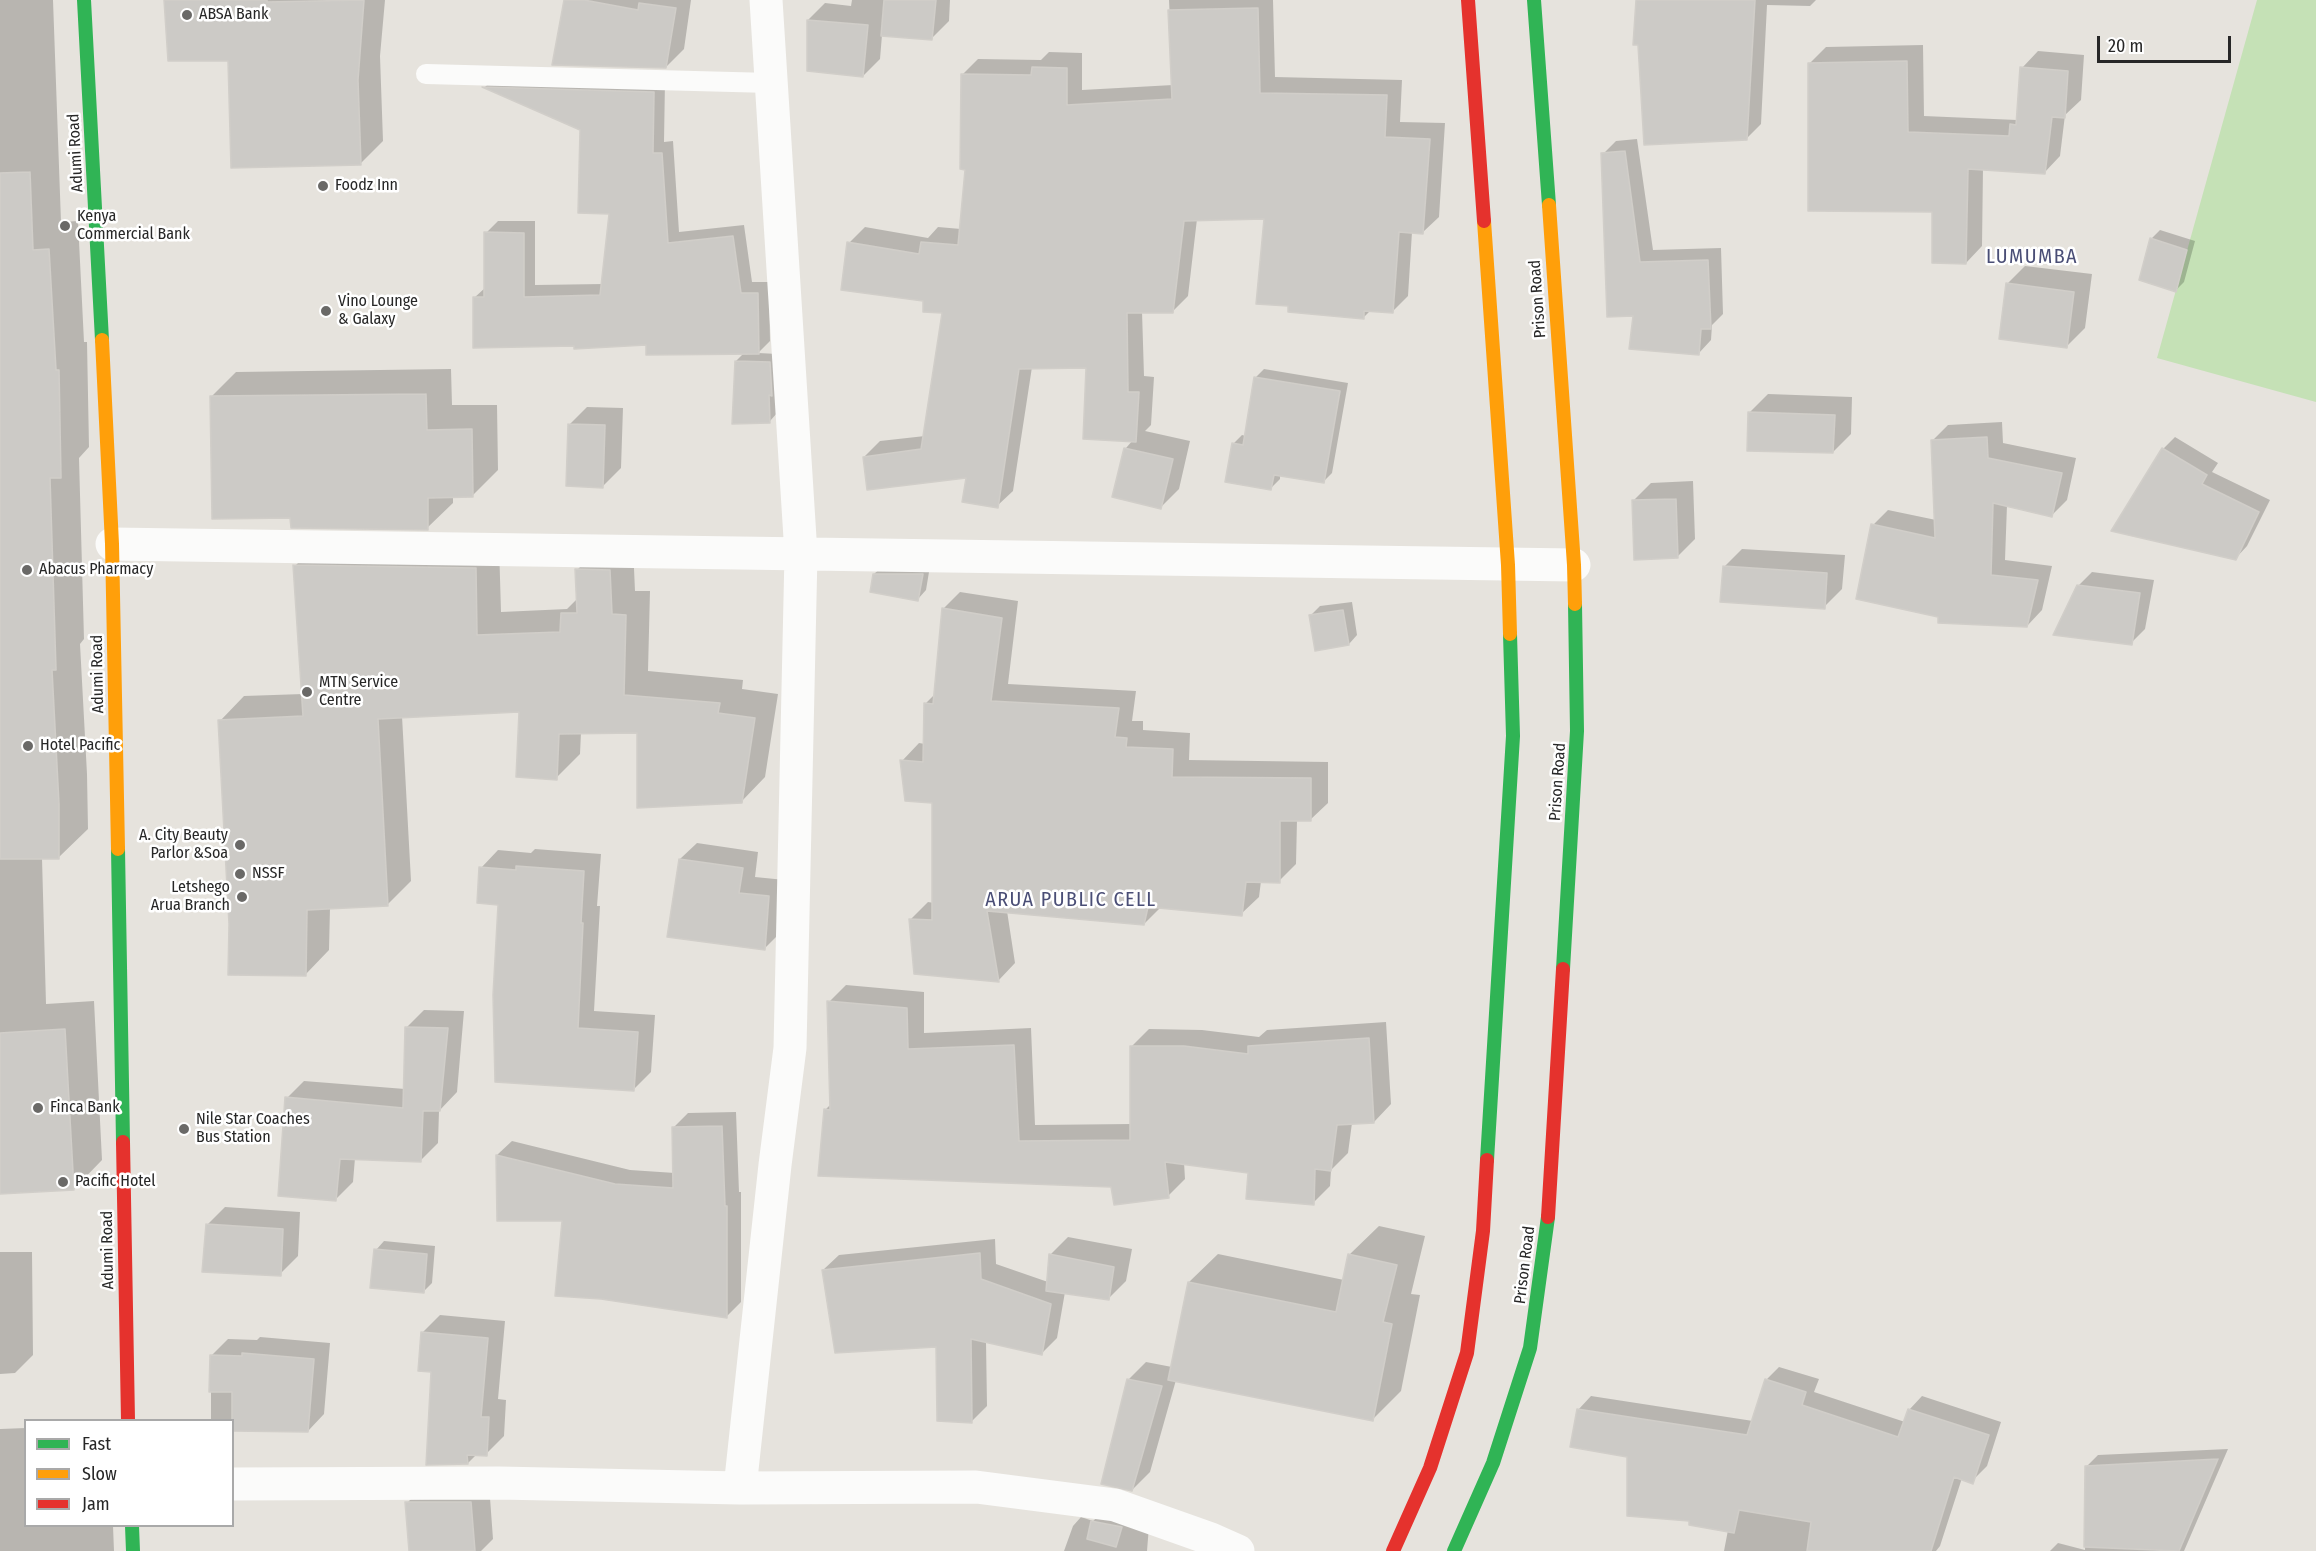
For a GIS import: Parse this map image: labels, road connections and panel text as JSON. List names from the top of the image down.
{
  "streets": {
    "street": ["Adumi Road", "Prison Road"]
  },
  "districts": ["LUMUMBA", "ARUA PUBLIC CELL"],
  "places": [
    "ABSA Bank",
    "Foodz Inn",
    "Kenya Commercial Bank",
    "Vino Lounge & Galaxy",
    "Abacus Pharmacy",
    "MTN Service Centre",
    "Hotel Pacific",
    "A. City Beauty Parlor &Soa",
    "NSSF",
    "Letshego Arua Branch",
    "Finca Bank",
    "Nile Star Coaches Bus Station",
    "Pacific Hotel"
  ],
  "legend": ["Fast", "Slow", "Jam"],
  "scale_bar": "20 m"
}
